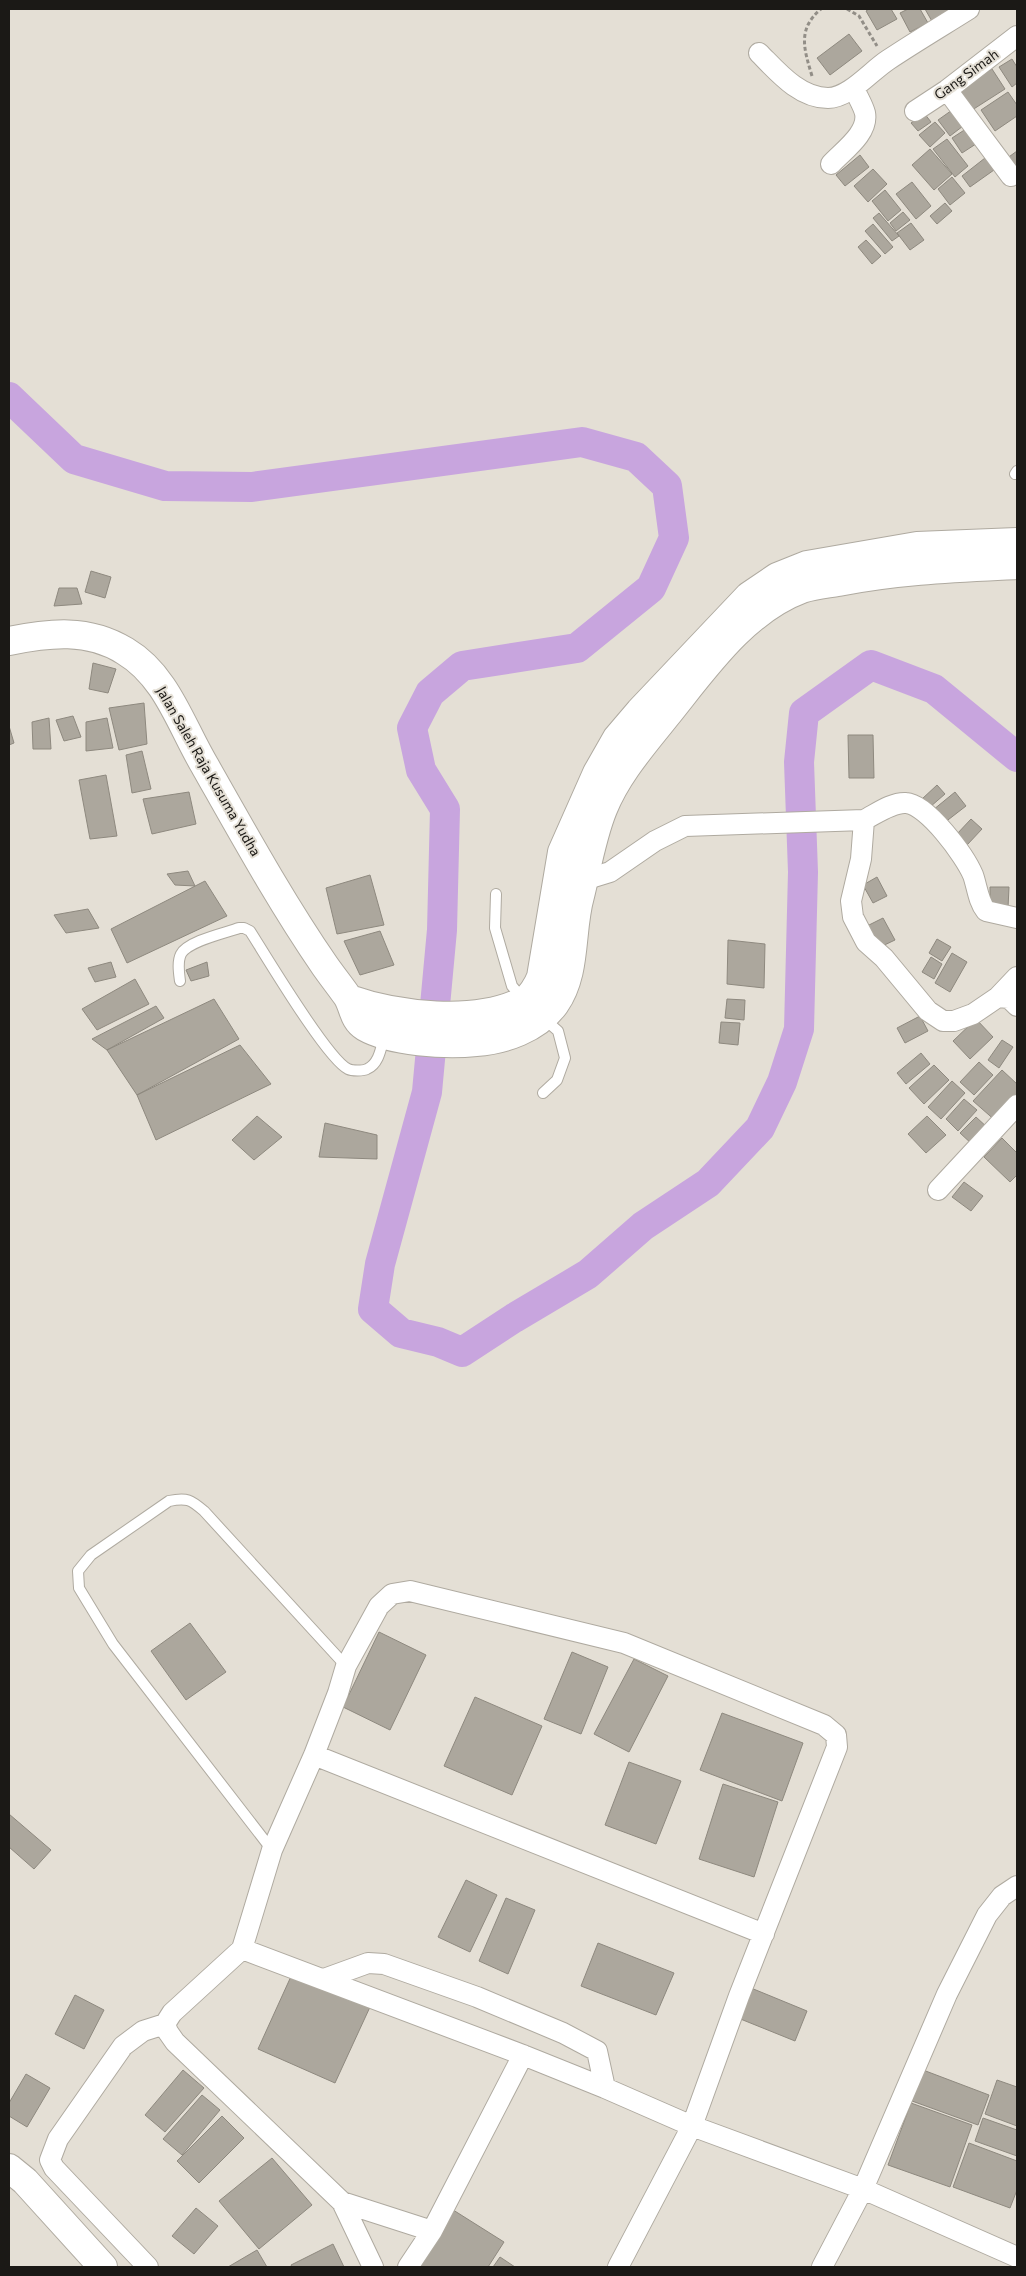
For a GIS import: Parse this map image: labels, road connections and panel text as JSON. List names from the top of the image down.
{
  "streets": {
    "street": ["Gang Simah", "Jalan Saleh Raja Kusuma Yudha"]
  }
}
